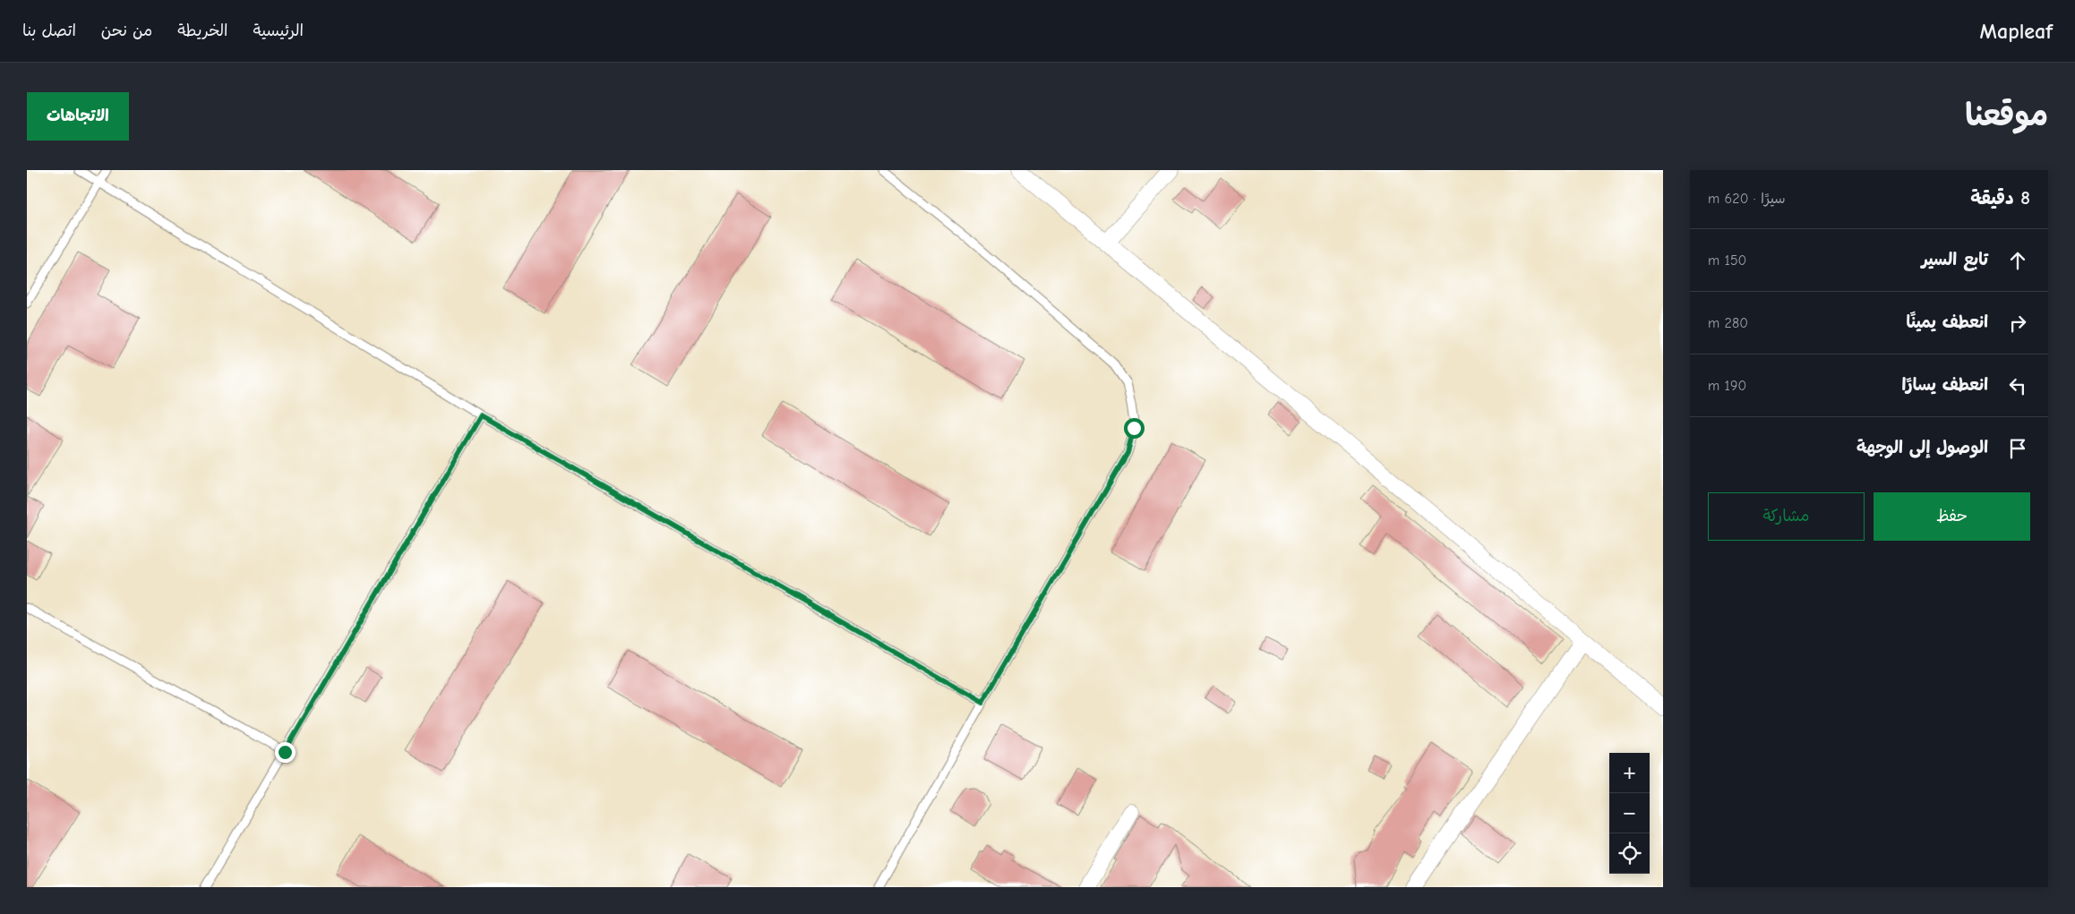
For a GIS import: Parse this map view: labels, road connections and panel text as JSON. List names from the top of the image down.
{
  "page": {
    "header": "Mapleaf",
    "nav": [
      "الرئيسية",
      "الخريطة",
      "من نحن",
      "اتصل بنا"
    ],
    "title": "موقعنا",
    "buttons": [
      "الاتجاهات",
      ["حفظ", "مشاركة"]
    ],
    "heading": ["8 دقيقة", "سيرًا · 620 m"],
    "list": [
      ["تابع السير", "150 m"],
      ["انعطف يمينًا", "280 m"],
      ["انعطف يسارًا", "190 m"],
      "الوصول إلى الوجهة"
    ],
    "map_buttons": ["+", "−"]
  }
}
